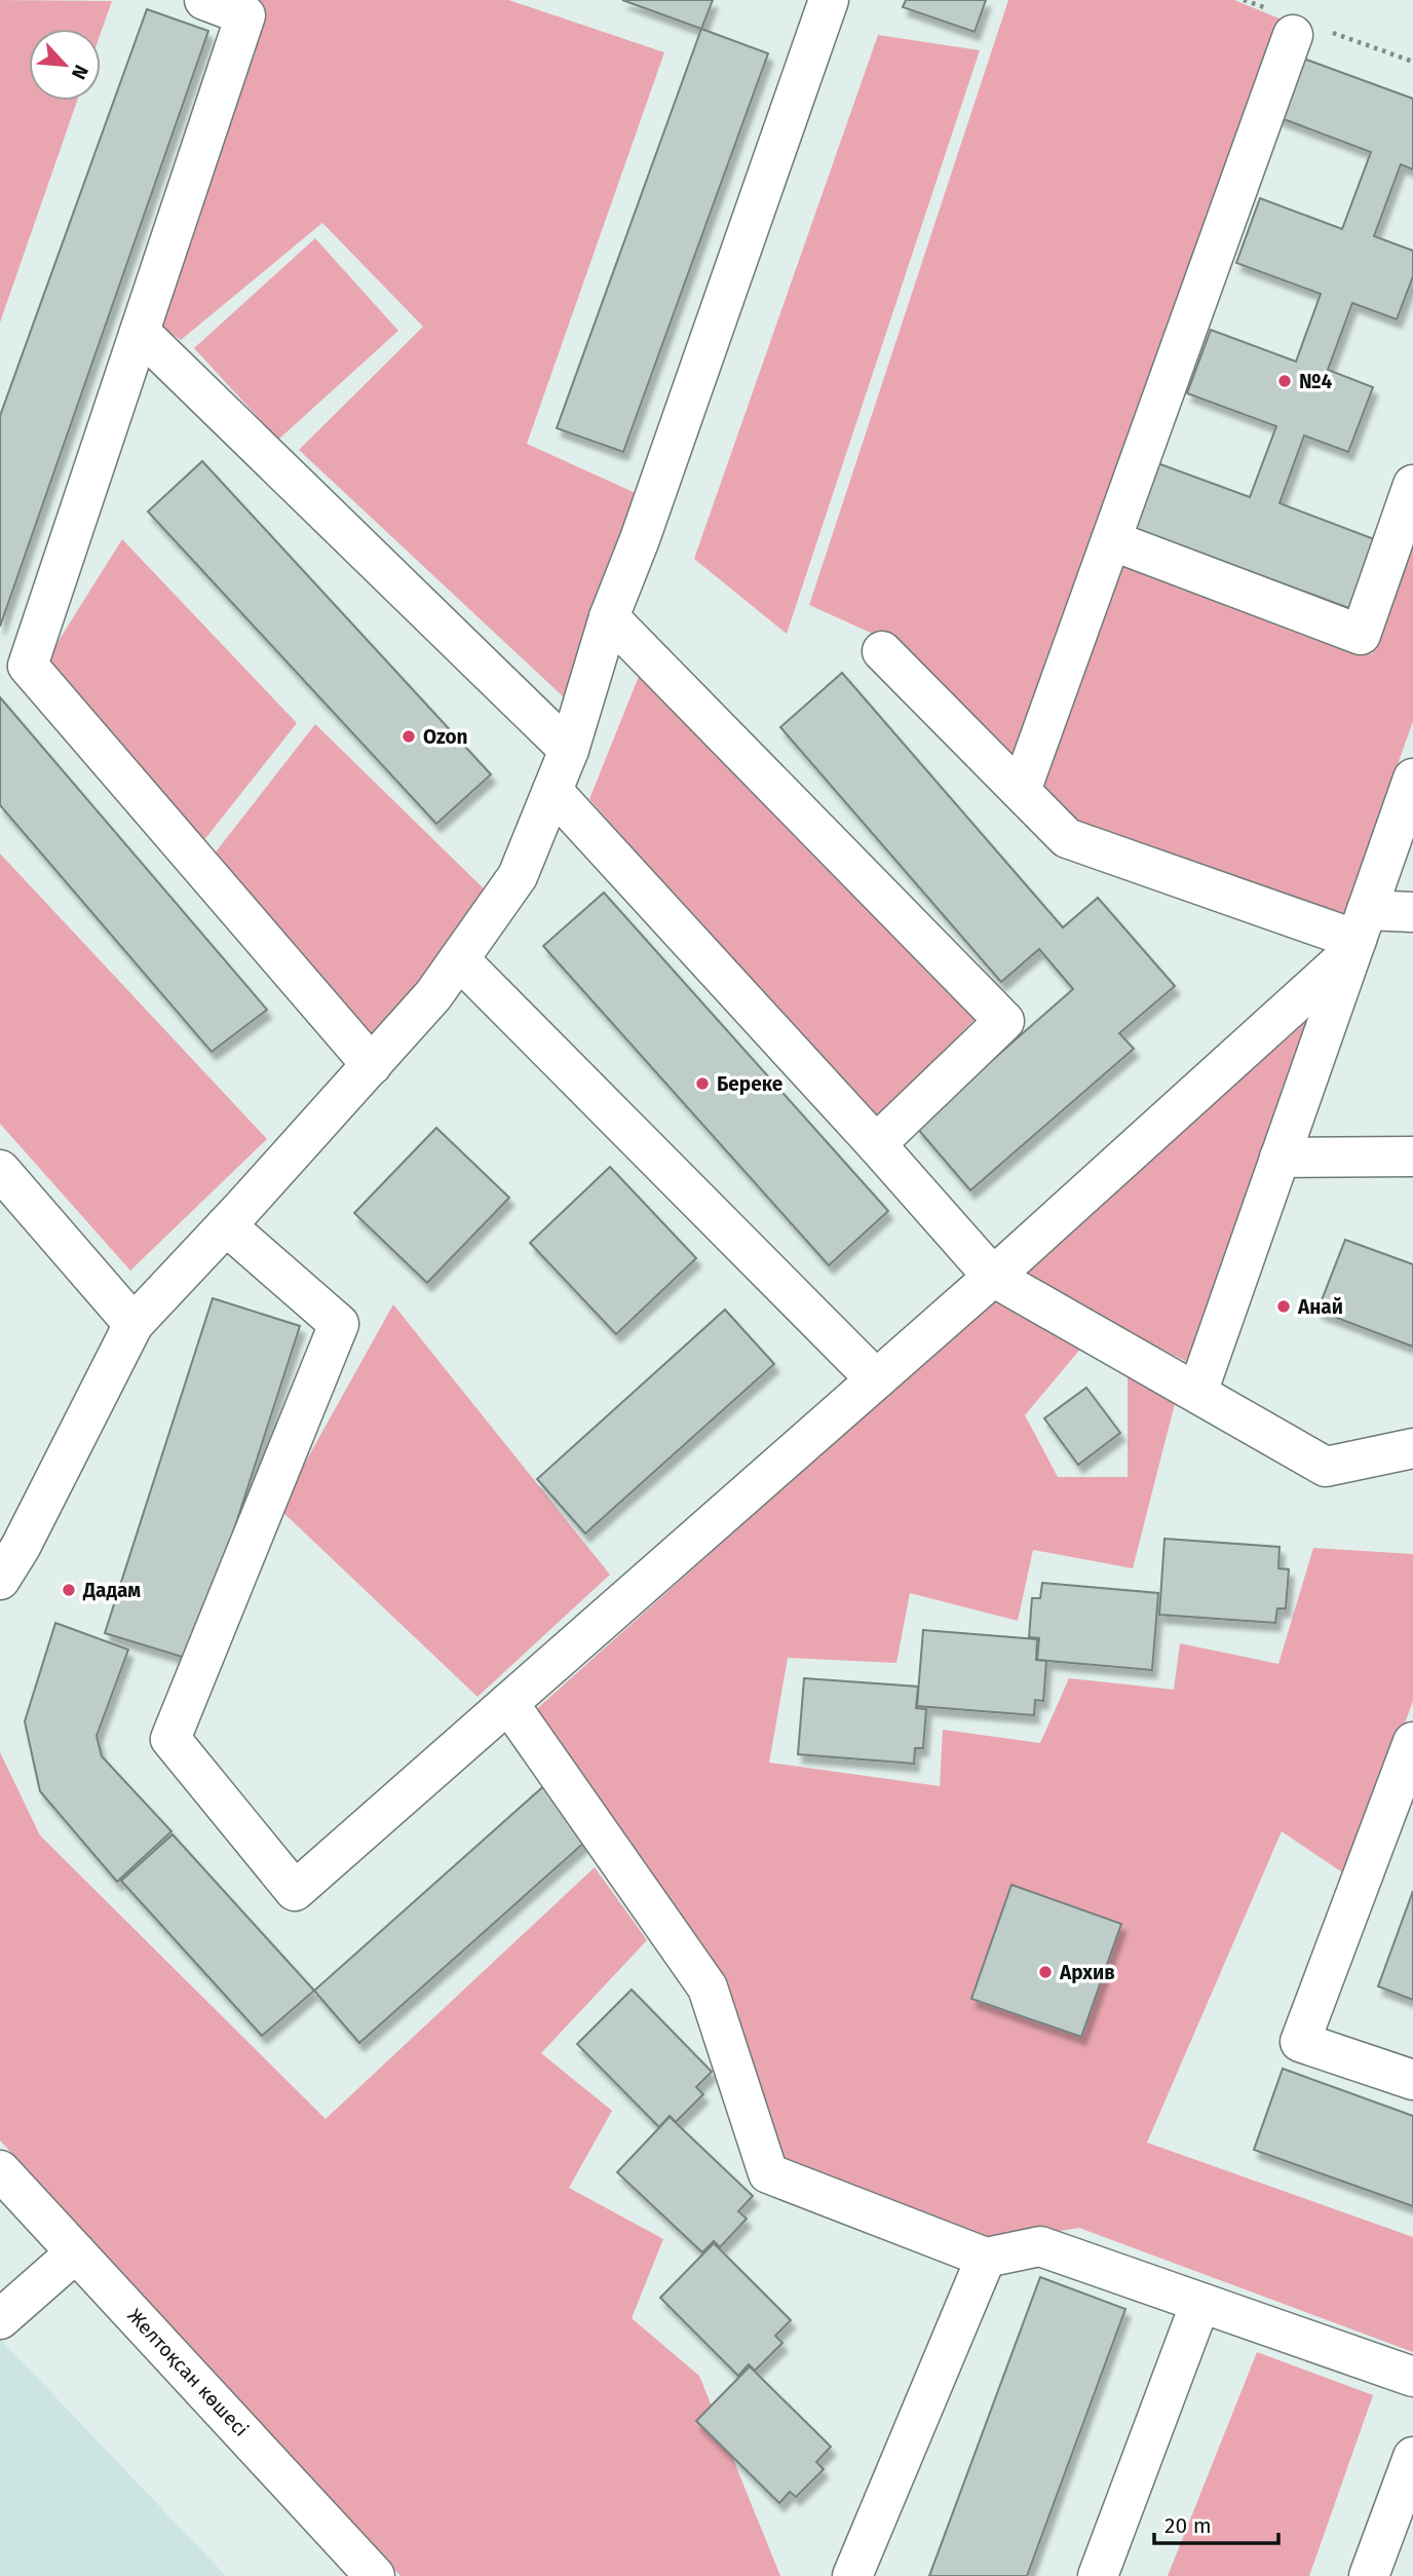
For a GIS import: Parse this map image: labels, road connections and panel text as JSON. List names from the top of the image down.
{
  "streets": {
    "street": ["Желтоқсан көшесі"]
  },
  "places": [
    "№4",
    "Ozon",
    "Береке",
    "Анай",
    "Дадам",
    "Архив"
  ],
  "scale_bar": "20 m",
  "north": "bottom right"
}
